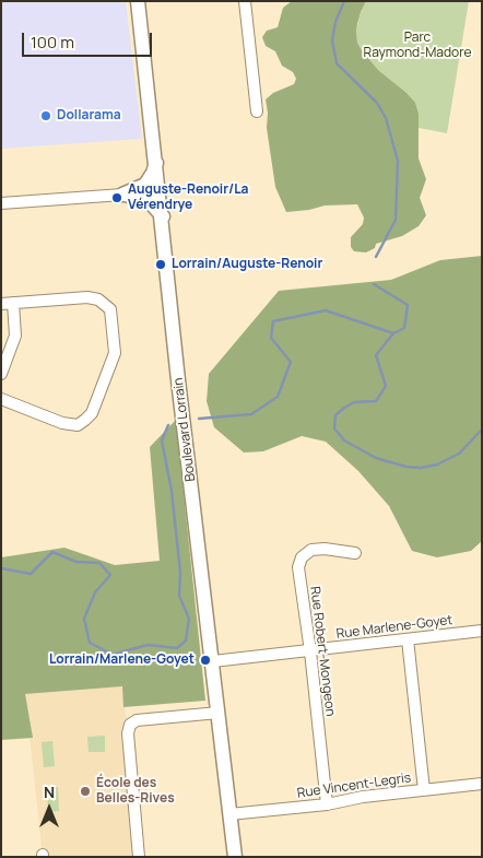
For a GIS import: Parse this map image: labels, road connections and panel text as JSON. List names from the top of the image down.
{
  "streets": {
    "main road": ["Boulevard Lorrain"],
    "street": ["Rue Marlene-Goyet", "Rue Robert-Mongeon", "Rue Vincent-Legris"]
  },
  "crossings": [
    ["Boulevard Lorrain", "Rue Marlene-Goyet"],
    ["Boulevard Lorrain", "Rue Vincent-Legris"],
    ["Rue Marlene-Goyet", "Rue Robert-Mongeon"],
    ["Rue Robert-Mongeon", "Rue Vincent-Legris"]
  ],
  "parks": ["Parc Raymond-Madore"],
  "places": [
    "Dollarama",
    "Auguste-Renoir/La Vérendrye",
    "Lorrain/Auguste-Renoir",
    "Lorrain/Marlene-Goyet",
    "École des Belles-Rives"
  ],
  "scale_bar": "100 m",
  "north": "top"
}
